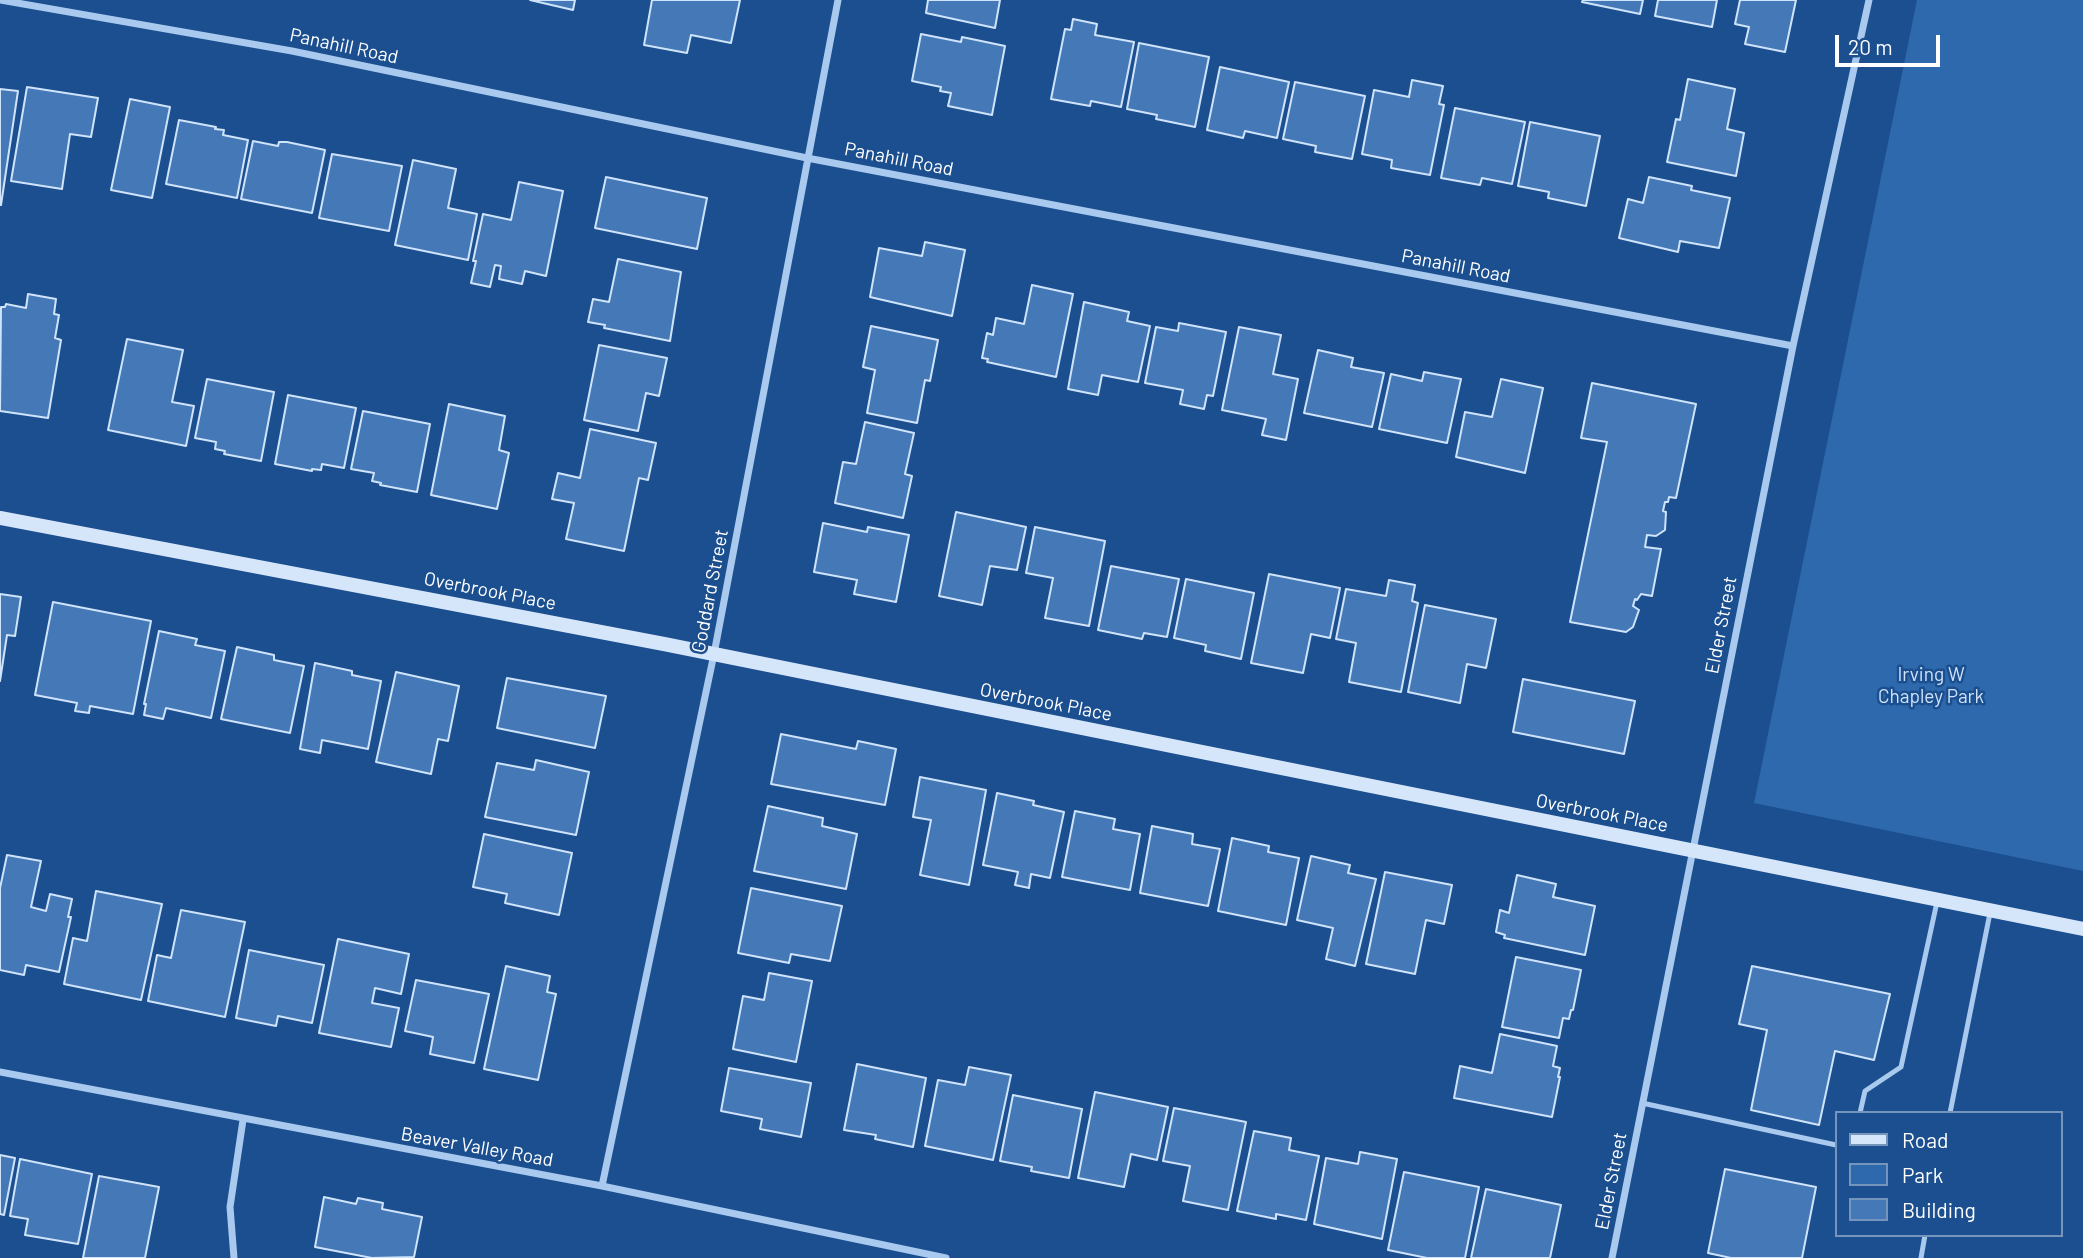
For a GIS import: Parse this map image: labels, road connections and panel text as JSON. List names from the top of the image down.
{
  "streets": {
    "street": [
      "Panahill Road",
      "Overbrook Place",
      "Goddard Street",
      "Elder Street",
      "Beaver Valley Road"
    ]
  },
  "crossings": [
    ["Panahill Road", "Goddard Street"],
    ["Panahill Road", "Elder Street"],
    ["Overbrook Place", "Goddard Street"],
    ["Overbrook Place", "Elder Street"],
    ["Goddard Street", "Beaver Valley Road"]
  ],
  "parks": ["Irving W Chapley Park"],
  "legend": ["Road", "Park", "Building"],
  "scale_bar": "20 m"
}
